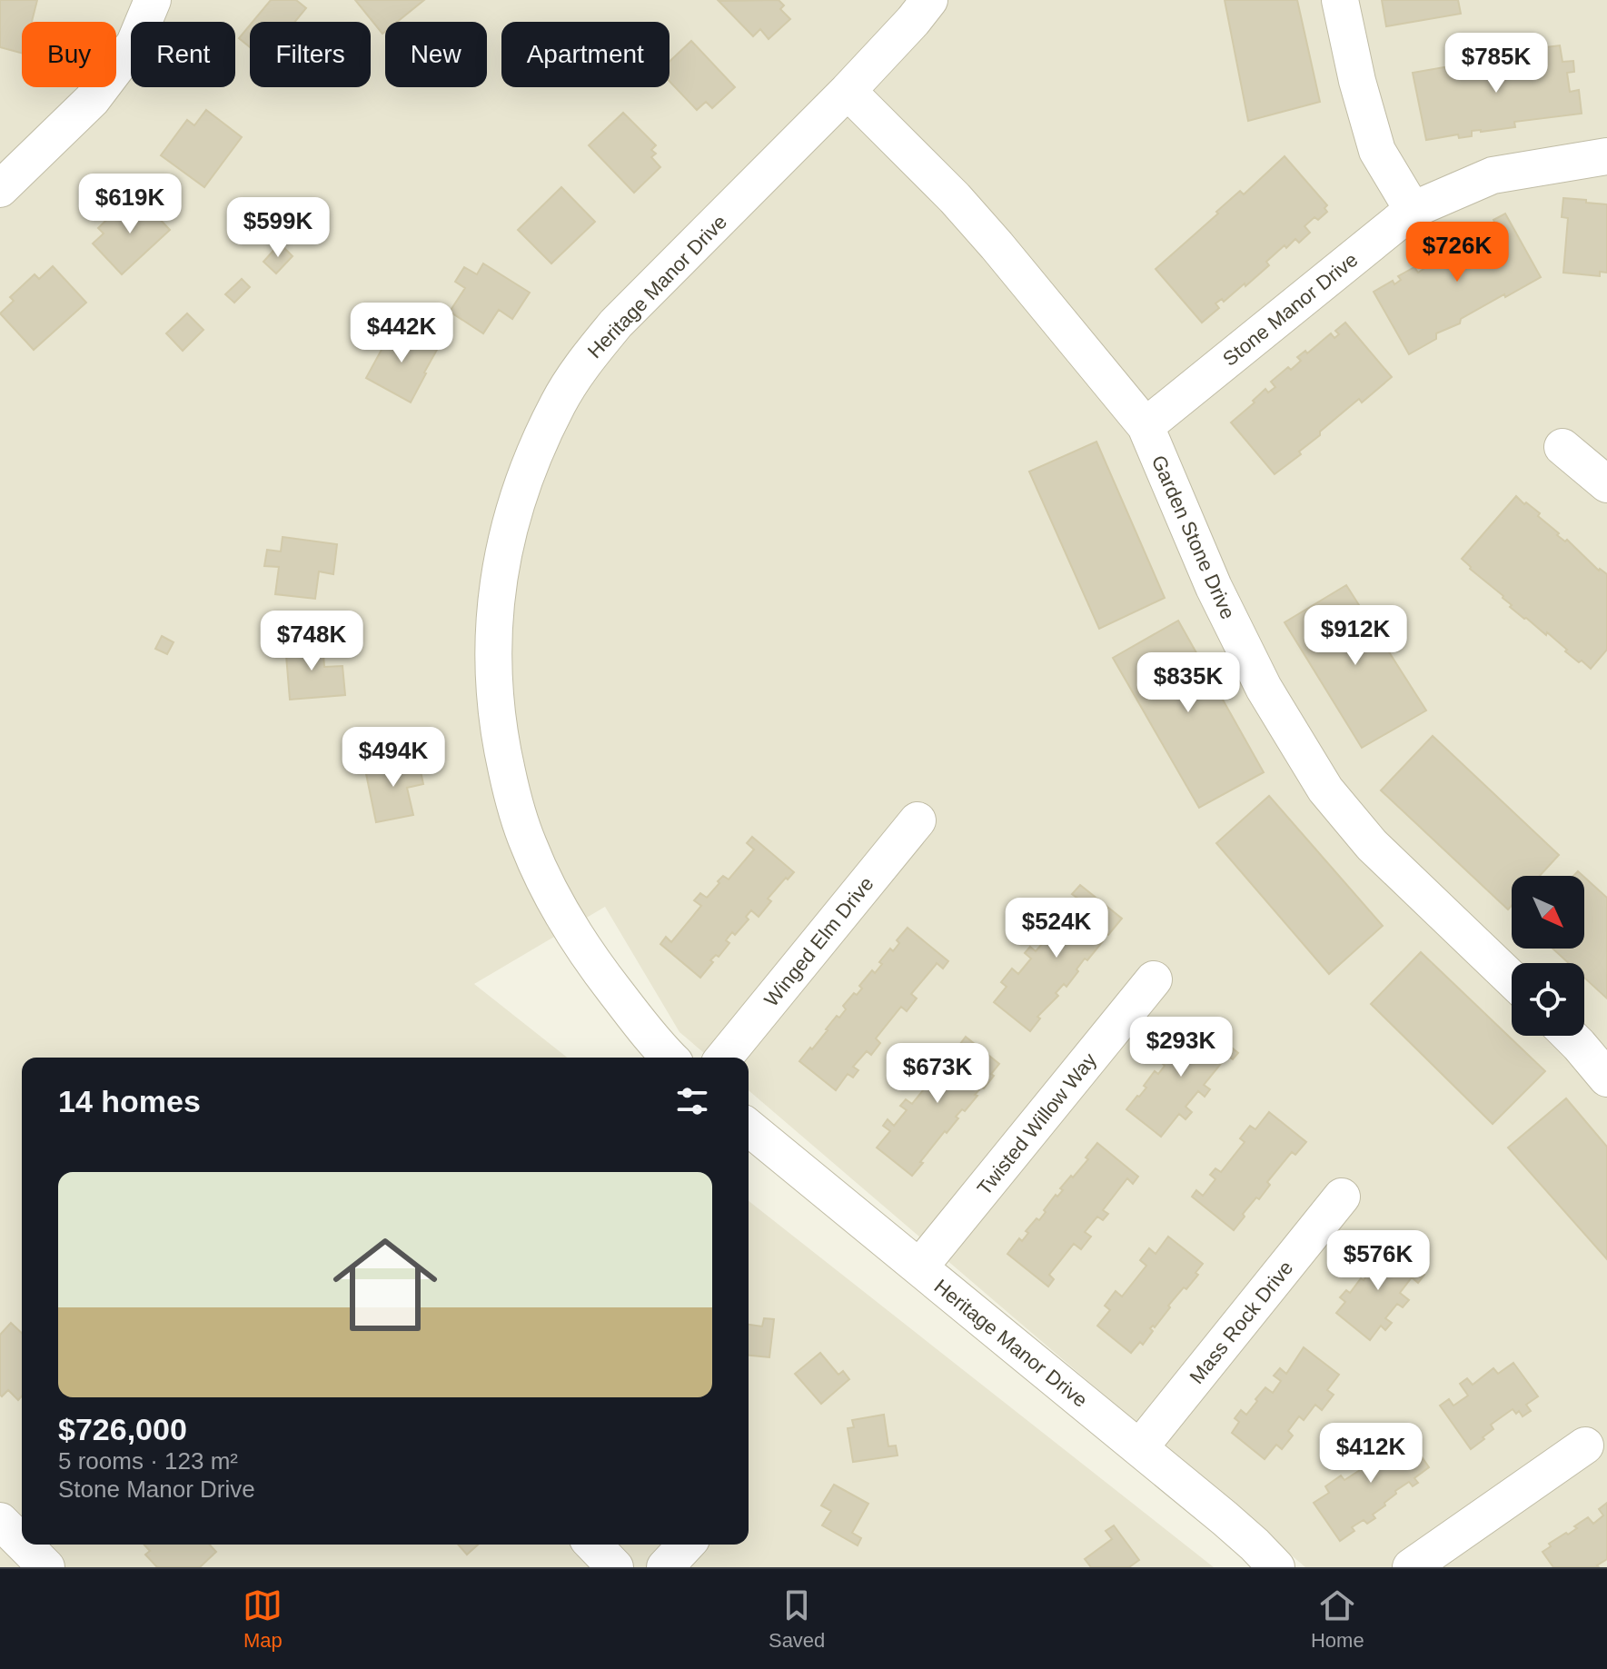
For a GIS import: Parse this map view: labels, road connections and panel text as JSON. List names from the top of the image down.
{
  "streets": {
    "street": [
      "Heritage Manor Drive",
      "Stone Manor Drive",
      "Garden Stone Drive",
      "Winged Elm Drive",
      "Twisted Willow Way",
      "Mass Rock Drive"
    ]
  },
  "crossings": [
    ["Heritage Manor Drive", "Garden Stone Drive"],
    ["Heritage Manor Drive", "Twisted Willow Way"],
    ["Heritage Manor Drive", "Mass Rock Drive"],
    ["Stone Manor Drive", "Garden Stone Drive"]
  ],
  "north": "bottom right",
  "page": {
    "chip": [
      "Buy",
      "Rent",
      "Filters",
      "New",
      "Apartment"
    ],
    "price": [
      "$785K",
      "$619K",
      "$599K",
      "$726K",
      "$442K",
      "$912K",
      "$748K",
      "$835K",
      "$494K",
      "$524K",
      "$293K",
      "$673K",
      "$576K",
      "$412K"
    ],
    "heading": "14 homes",
    "list": [
      {
        "name": "$726,000",
        "note": "5 rooms · 123 m² · Stone Manor Drive"
      }
    ],
    "tabs": ["Map", "Saved", "Home"]
  }
}
